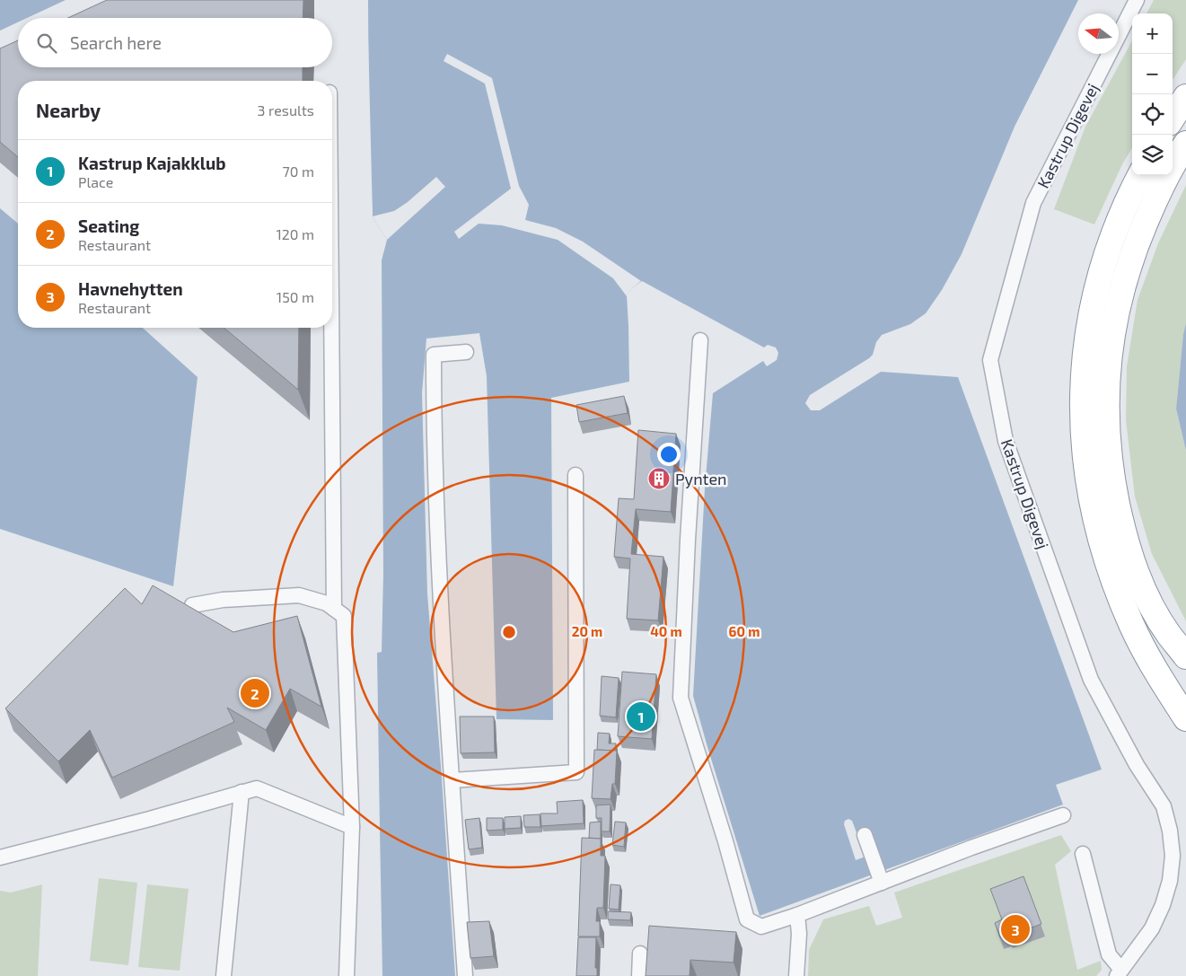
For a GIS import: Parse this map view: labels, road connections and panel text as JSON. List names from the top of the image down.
{
  "streets": {
    "lane": ["Kastrup Digevej"]
  },
  "places": {
    "building": ["Pynten"]
  },
  "north": "left",
  "page": {
    "map_buttons": ["+", "−"],
    "search": "Search here",
    "heading": ["Nearby", "3 results"],
    "list": [
      {
        "mark": "1",
        "name": "Kastrup Kajakklub",
        "note": "Place",
        "value": "70 m"
      },
      {
        "mark": "2",
        "name": "Seating",
        "note": "Restaurant",
        "value": "120 m"
      },
      {
        "mark": "3",
        "name": "Havnehytten",
        "note": "Restaurant",
        "value": "150 m"
      }
    ],
    "pins": ["2", "1", "3"]
  },
  "rings": ["20 m", "40 m", "60 m"]
}
